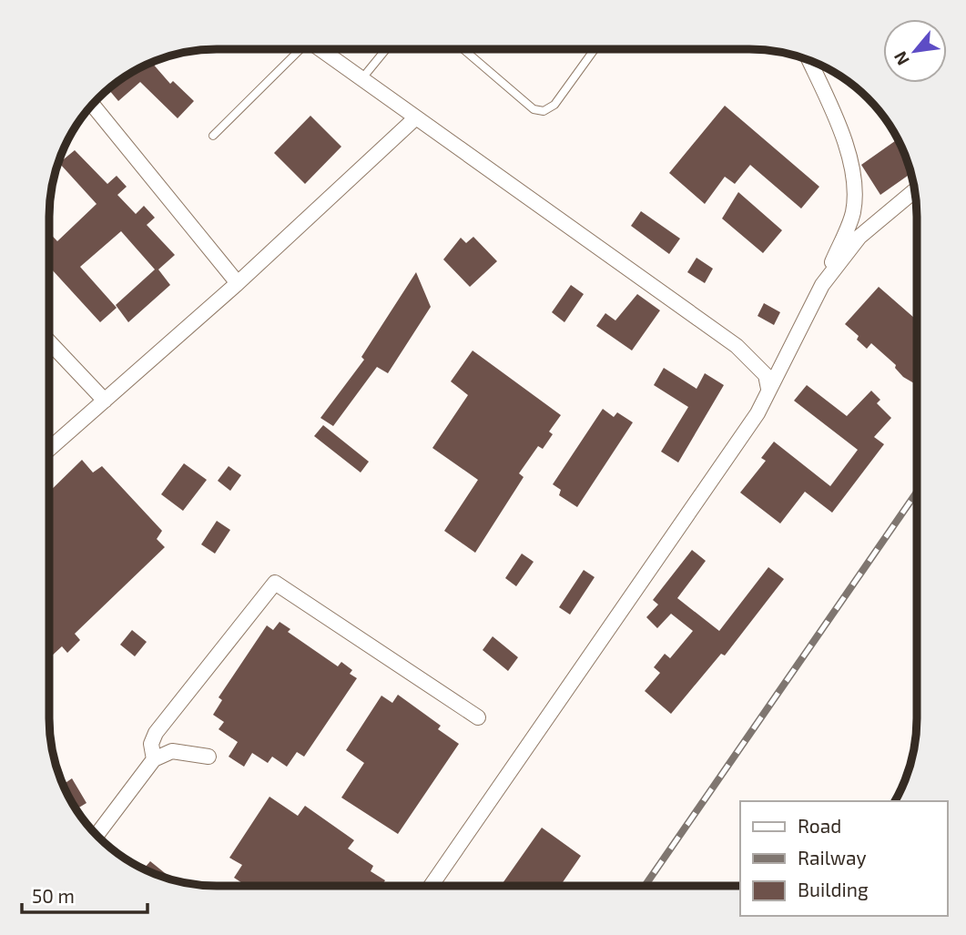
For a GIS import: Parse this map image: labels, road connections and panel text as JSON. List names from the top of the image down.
{
  "legend": ["Road", "Railway", "Building"],
  "scale_bar": "50 m",
  "north": "bottom left"
}
